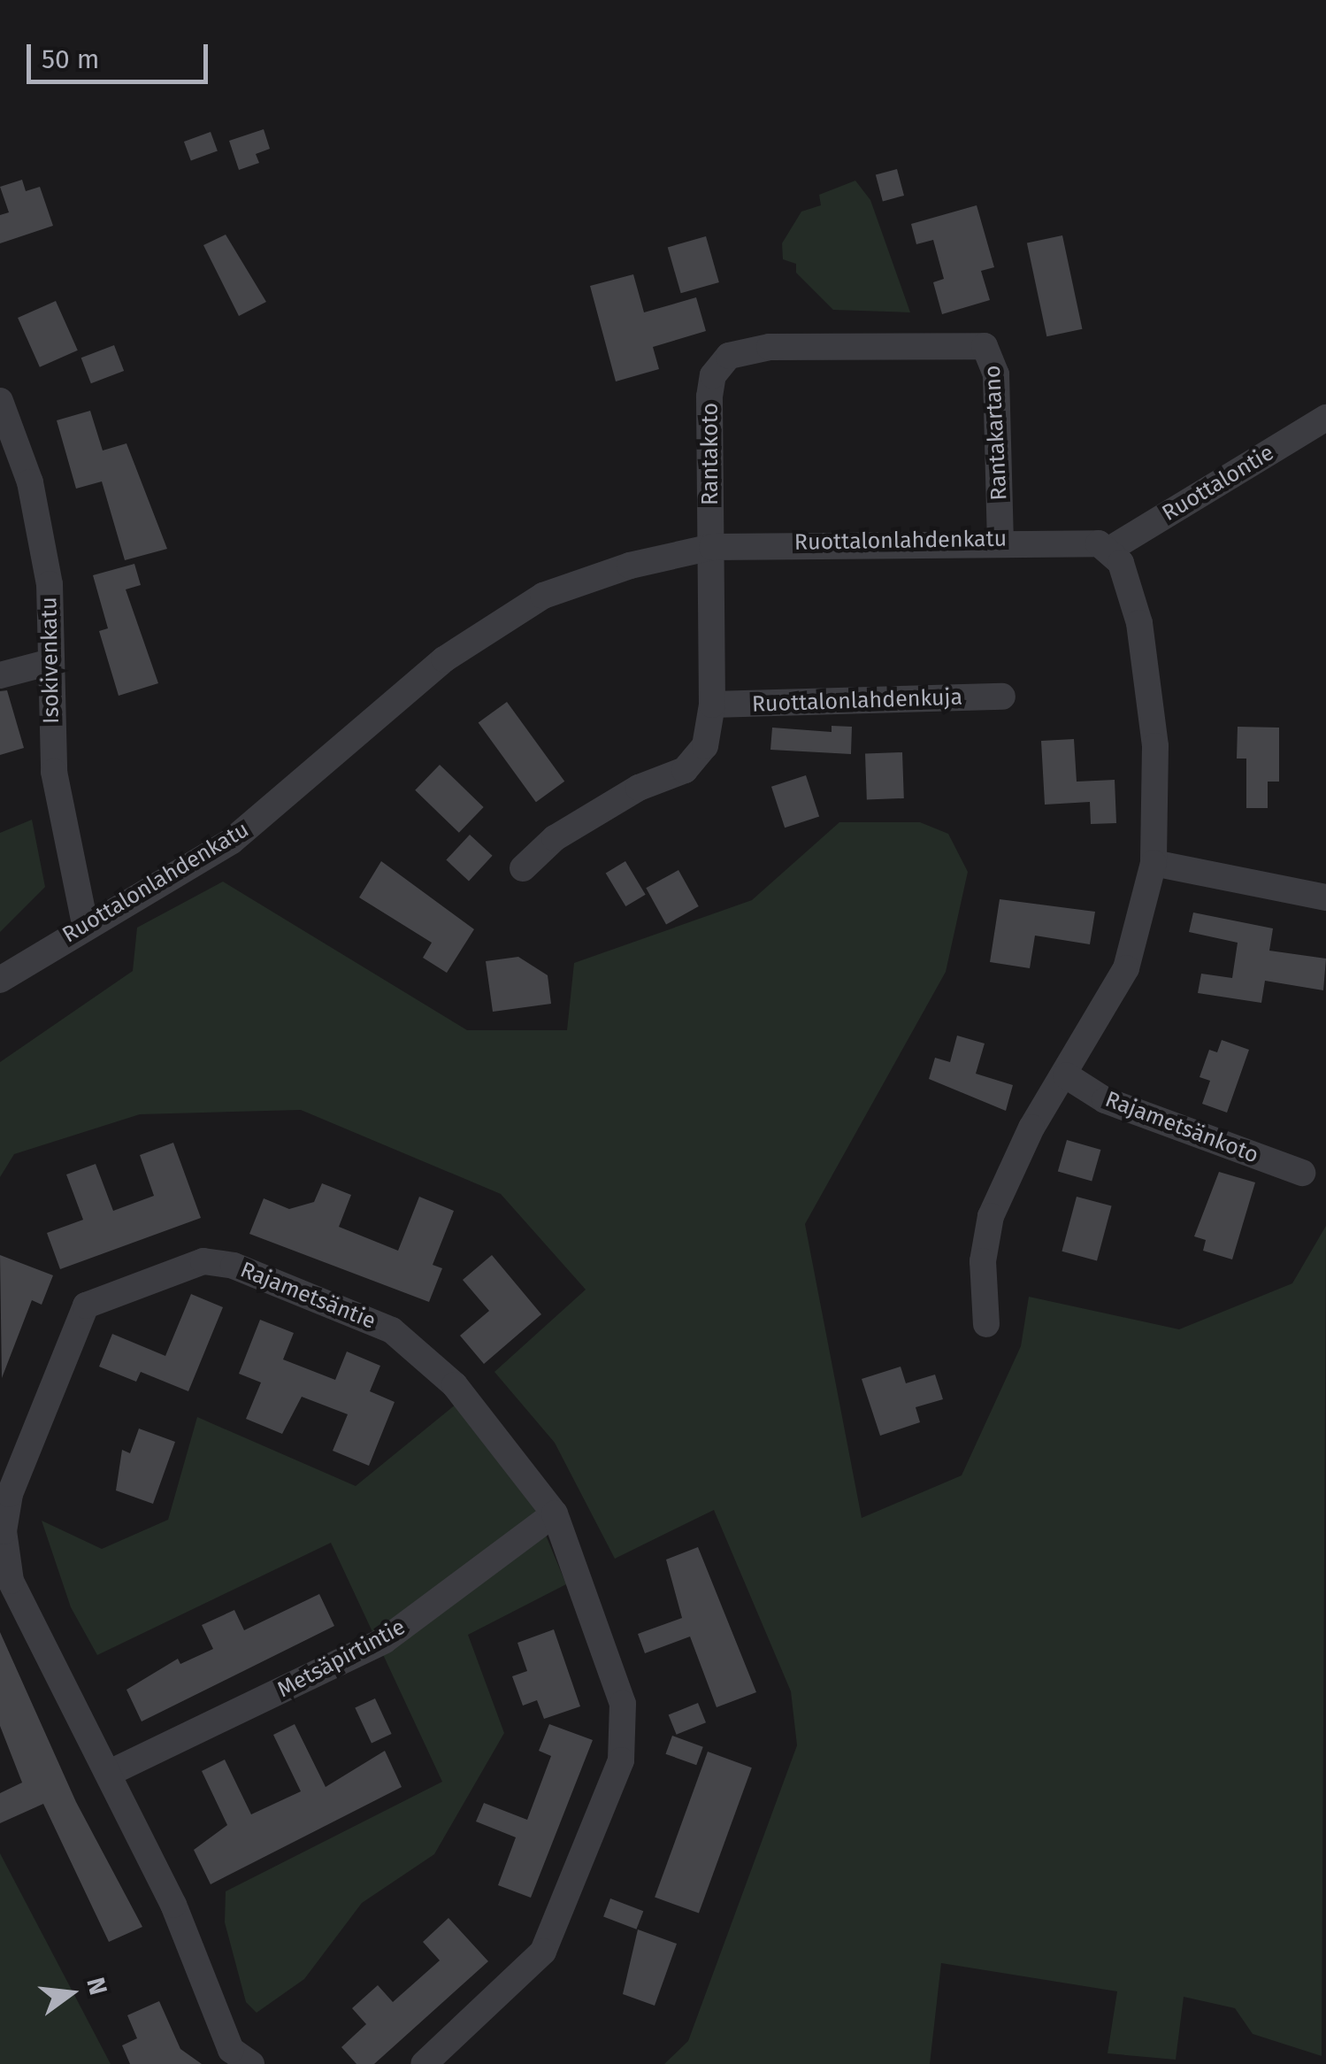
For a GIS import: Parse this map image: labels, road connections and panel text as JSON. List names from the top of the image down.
{
  "streets": {
    "street": [
      "Rantakartano",
      "Rantakoto",
      "Ruottalontie",
      "Ruottalonlahdenkatu",
      "Isokivenkatu",
      "Ruottalonlahdenkuja",
      "Rajametsänkoto",
      "Rajametsäntie",
      "Metsäpirtintie"
    ]
  },
  "crossings": [
    ["Rantakartano", "Rantakoto"],
    ["Rantakartano", "Ruottalonlahdenkatu"],
    ["Rantakoto", "Ruottalonlahdenkatu"],
    ["Rantakoto", "Ruottalonlahdenkuja"],
    ["Ruottalontie", "Ruottalonlahdenkatu"],
    ["Ruottalonlahdenkatu", "Isokivenkatu"],
    ["Rajametsäntie", "Metsäpirtintie"]
  ],
  "scale_bar": "50 m",
  "north": "right"
}
